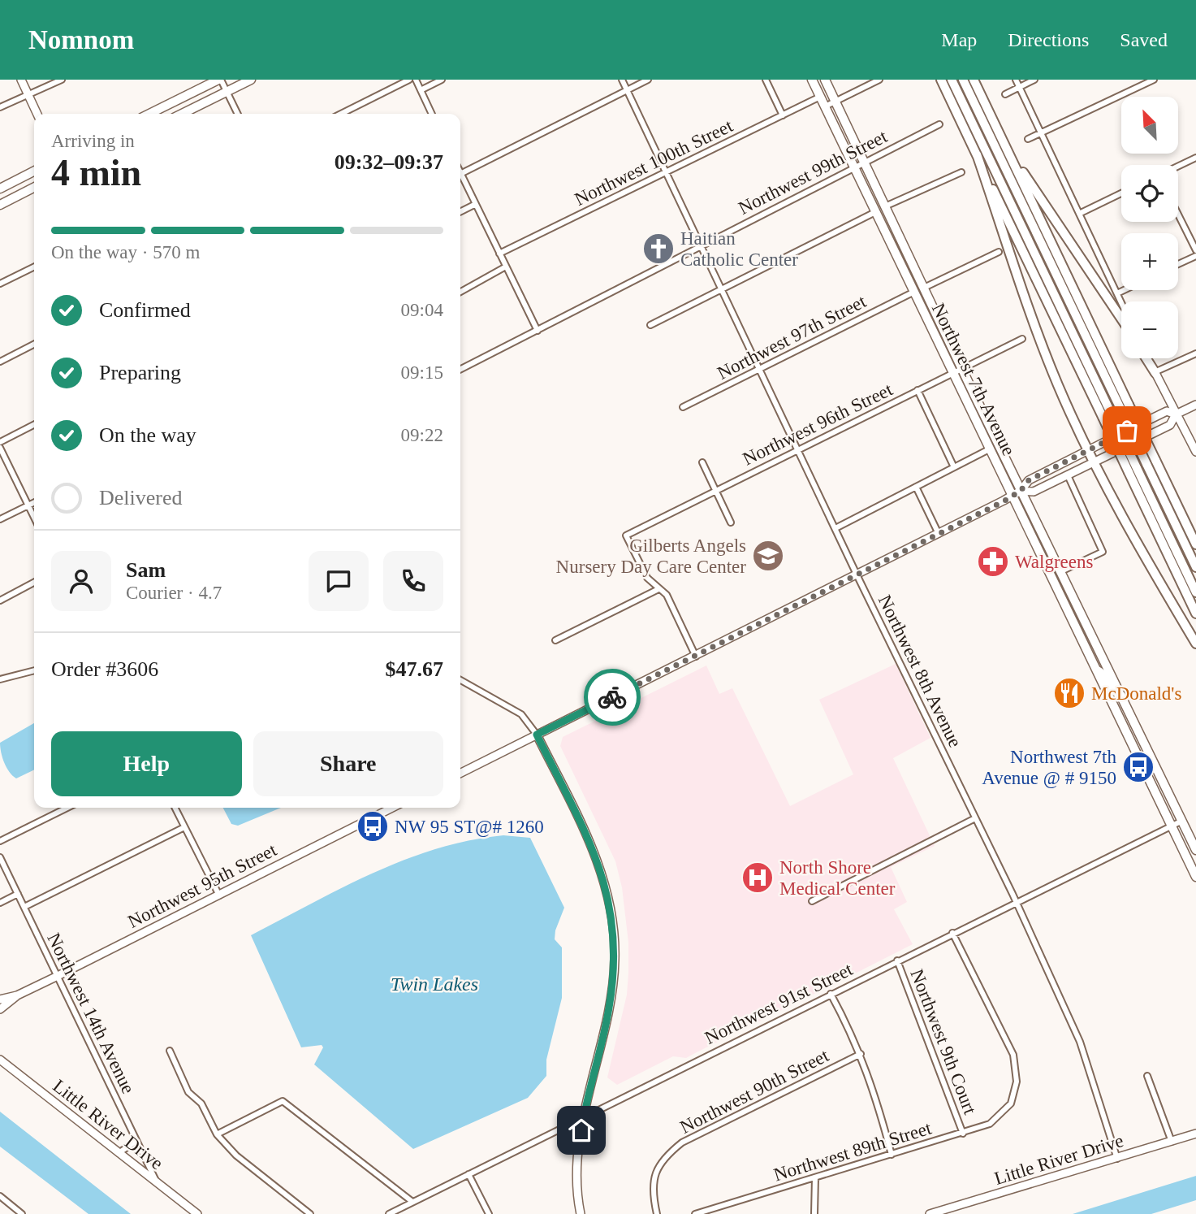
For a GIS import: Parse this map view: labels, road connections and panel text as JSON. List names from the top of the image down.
{
  "streets": {
    "main road": ["Northwest 7th Avenue", "Northwest 95th Street", "Little River Drive"],
    "street": [
      "Northwest 100th Street",
      "Northwest 99th Street",
      "Northwest 97th Street",
      "Northwest 96th Street",
      "Northwest 8th Avenue",
      "Northwest 91st Street",
      "Northwest 14th Avenue",
      "Northwest 9th Court",
      "Northwest 90th Street",
      "Northwest 89th Street"
    ]
  },
  "crossings": [
    ["Northwest 100th Street", "Northwest 7th Avenue"],
    ["Northwest 100th Street", "Northwest 8th Avenue"],
    ["Northwest 99th Street", "Northwest 7th Avenue"],
    ["Northwest 99th Street", "Northwest 8th Avenue"],
    ["Northwest 97th Street", "Northwest 7th Avenue"],
    ["Northwest 97th Street", "Northwest 8th Avenue"],
    ["Northwest 7th Avenue", "Northwest 96th Street"],
    ["Northwest 7th Avenue", "Northwest 91st Street"],
    ["Northwest 96th Street", "Northwest 8th Avenue"],
    ["Northwest 8th Avenue", "Northwest 91st Street"],
    ["Northwest 8th Avenue", "Little River Drive"],
    ["Northwest 95th Street", "Northwest 14th Avenue"],
    ["Northwest 91st Street", "Northwest 9th Court"],
    ["Northwest 91st Street", "Northwest 89th Street"],
    ["Northwest 14th Avenue", "Little River Drive"],
    ["Northwest 9th Court", "Northwest 89th Street"]
  ],
  "water": ["Twin Lakes"],
  "places": {
    "church": ["Haitian Catholic Center"],
    "school or university": ["Gilberts Angels Nursery Day Care Center"],
    "pharmacy": ["Walgreens"],
    "restaurant": ["McDonald's"],
    "bus stop": ["Northwest 7th Avenue @ # 9150", "NW 95 ST@# 1260"],
    "hospital": ["North Shore Medical Center"]
  },
  "north": "top left",
  "page": {
    "header": "Nomnom",
    "nav": ["Map", "Directions", "Saved"],
    "map_buttons": ["+", "−"],
    "heading": ["4 min", "Arriving in", "09:32–09:37"],
    "panel": [
      "Sam",
      "Courier · 4.7",
      "Order #3606",
      "$47.67"
    ],
    "bar": "On the way · 570 m",
    "list": [
      ["Confirmed", "09:04"],
      ["Preparing", "09:15"],
      ["On the way", "09:22"],
      "Delivered"
    ],
    "buttons": ["Help", "Share"]
  }
}
